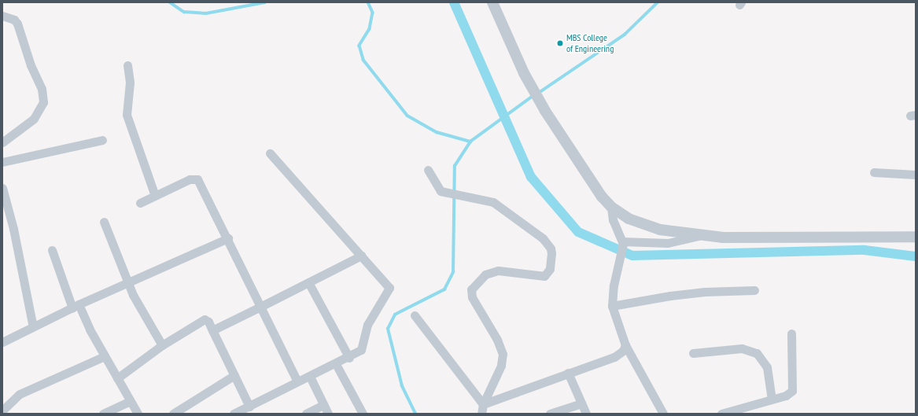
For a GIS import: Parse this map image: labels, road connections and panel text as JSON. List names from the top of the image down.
{
  "places": ["MBS College of Engineering"]
}
